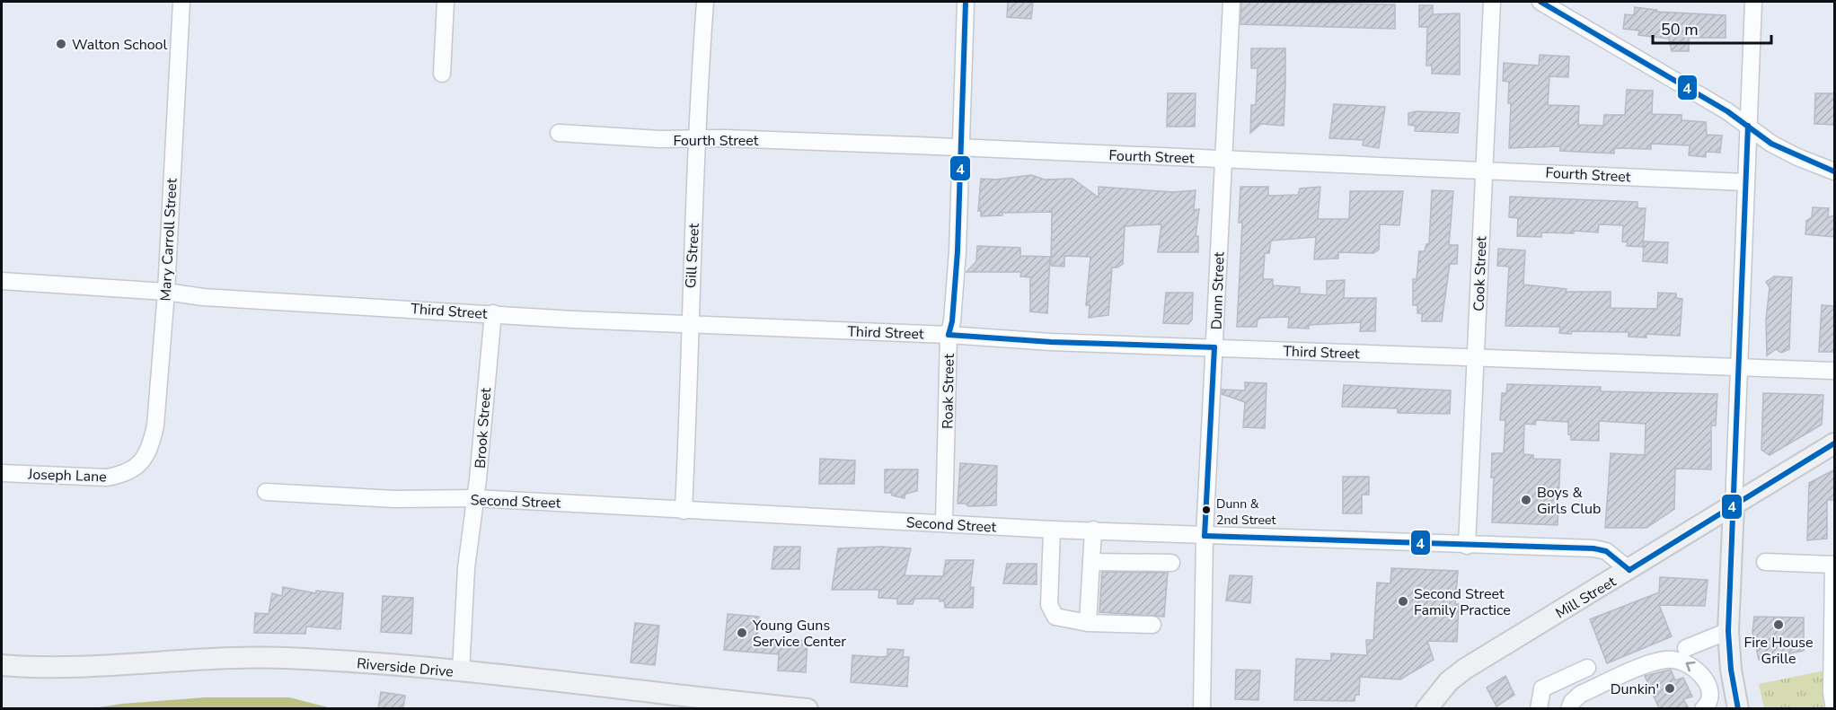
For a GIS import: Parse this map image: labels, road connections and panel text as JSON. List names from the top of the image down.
{
  "streets": {
    "main road": ["Mill Street", "Riverside Drive"],
    "street": [
      "Fourth Street",
      "Mary Carroll Street",
      "Gill Street",
      "Cook Street",
      "Dunn Street",
      "Third Street",
      "Roak Street",
      "Brook Street",
      "Joseph Lane",
      "Second Street"
    ]
  },
  "crossings": [
    ["Fourth Street", "Gill Street"],
    ["Fourth Street", "Cook Street"],
    ["Fourth Street", "Dunn Street"],
    ["Fourth Street", "Roak Street"],
    ["Mary Carroll Street", "Third Street"],
    ["Mary Carroll Street", "Joseph Lane"],
    ["Gill Street", "Third Street"],
    ["Gill Street", "Second Street"],
    ["Cook Street", "Third Street"],
    ["Cook Street", "Second Street"],
    ["Dunn Street", "Third Street"],
    ["Dunn Street", "Second Street"],
    ["Third Street", "Roak Street"],
    ["Third Street", "Brook Street"],
    ["Roak Street", "Second Street"],
    ["Brook Street", "Second Street"],
    ["Brook Street", "Riverside Drive"],
    ["Second Street", "Mill Street"]
  ],
  "places": [
    "Walton School",
    "Boys & Girls Club",
    "Dunn & 2nd Street",
    "Second Street Family Practice",
    "Fire House Grille",
    "Young Guns Service Center",
    "Dunkin'"
  ],
  "lines": ["transit line 4"],
  "scale_bar": "50 m"
}
